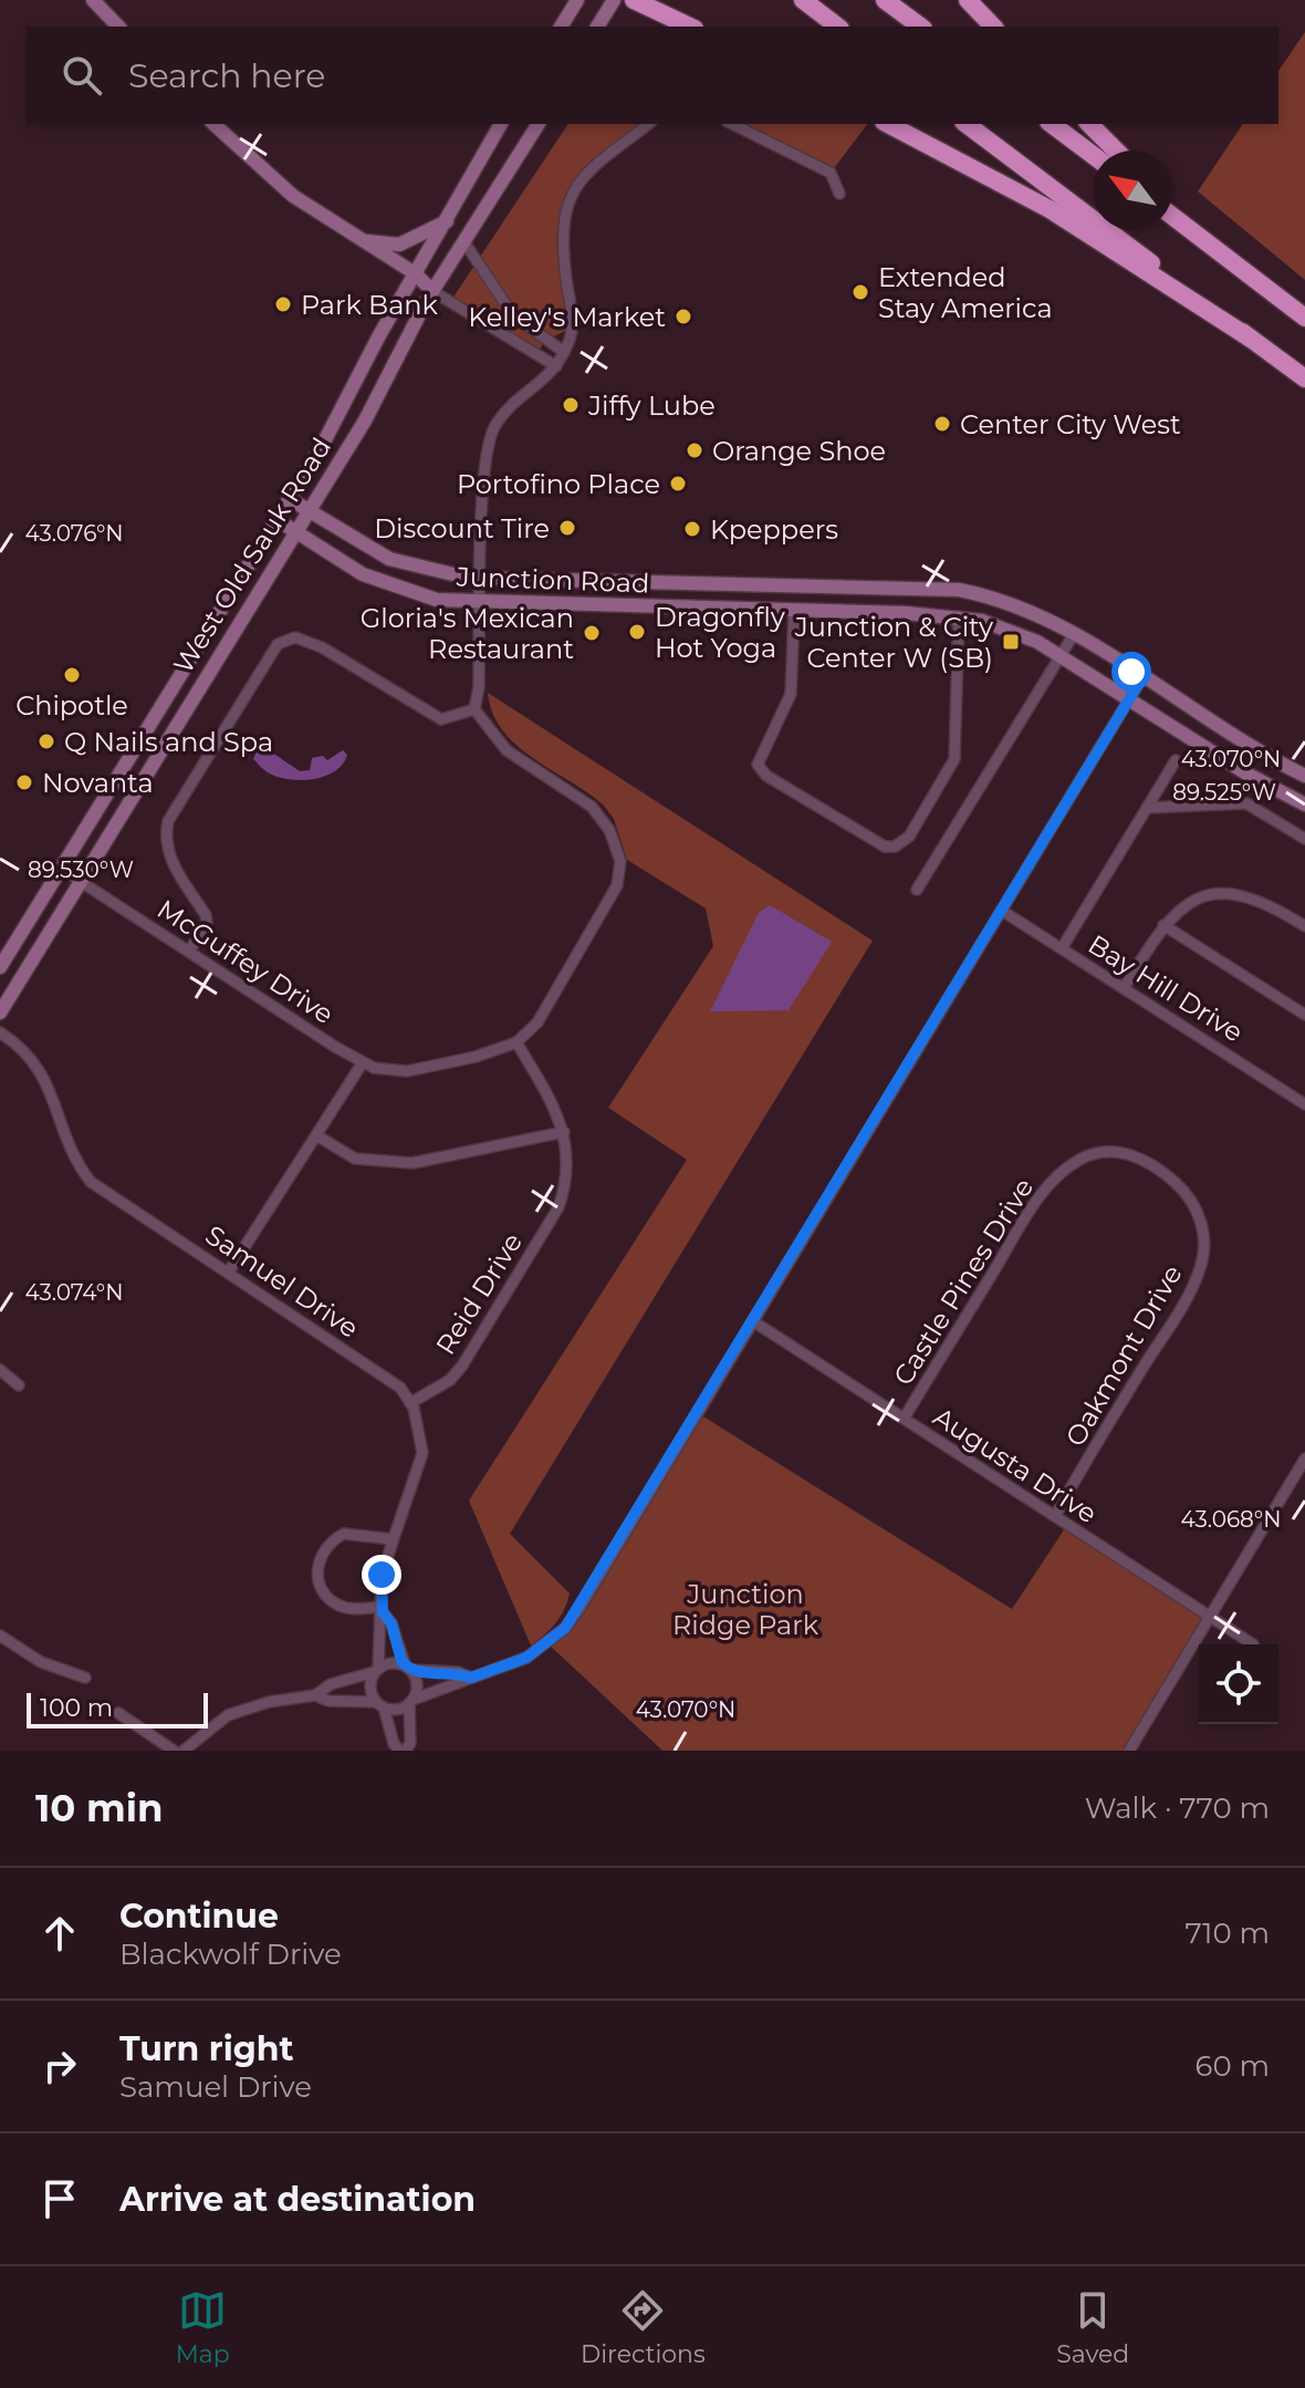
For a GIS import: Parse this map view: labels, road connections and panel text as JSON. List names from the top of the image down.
{
  "streets": {
    "street": [
      "West Old Sauk Road",
      "Junction Road",
      "McGuffey Drive",
      "Bay Hill Drive",
      "Samuel Drive",
      "Castle Pines Drive",
      "Reid Drive",
      "Oakmont Drive",
      "Augusta Drive"
    ]
  },
  "crossings": [
    ["West Old Sauk Road", "Junction Road"],
    ["West Old Sauk Road", "McGuffey Drive"],
    ["Samuel Drive", "Reid Drive"],
    ["Castle Pines Drive", "Oakmont Drive"],
    ["Castle Pines Drive", "Augusta Drive"],
    ["Oakmont Drive", "Augusta Drive"]
  ],
  "parks": ["Junction Ridge Park"],
  "places": {
    "other": [
      "Extended Stay America",
      "Park Bank",
      "Kelley's Market",
      "Jiffy Lube",
      "Center City West",
      "Orange Shoe",
      "Portofino Place",
      "Discount Tire",
      "Kpeppers",
      "Dragonfly Hot Yoga",
      "Gloria's Mexican Restaurant",
      "Chipotle",
      "Q Nails and Spa",
      "Novanta"
    ],
    "transit": ["Junction & City Center W (SB)"]
  },
  "scale_bar": "100 m",
  "north": "top left",
  "page": {
    "search": "Search here",
    "scale": "100 m",
    "heading": ["10 min", "Walk · 770 m"],
    "list": [
      ["Continue", "Blackwolf Drive", "710 m"],
      ["Turn right", "Samuel Drive", "60 m"],
      "Arrive at destination"
    ],
    "nav": ["Map", "Directions", "Saved"]
  },
  "coordinates": [
    "43.076°N",
    "43.070°N",
    "89.525°W",
    "89.530°W",
    "43.074°N",
    "43.068°N"
  ]
}
